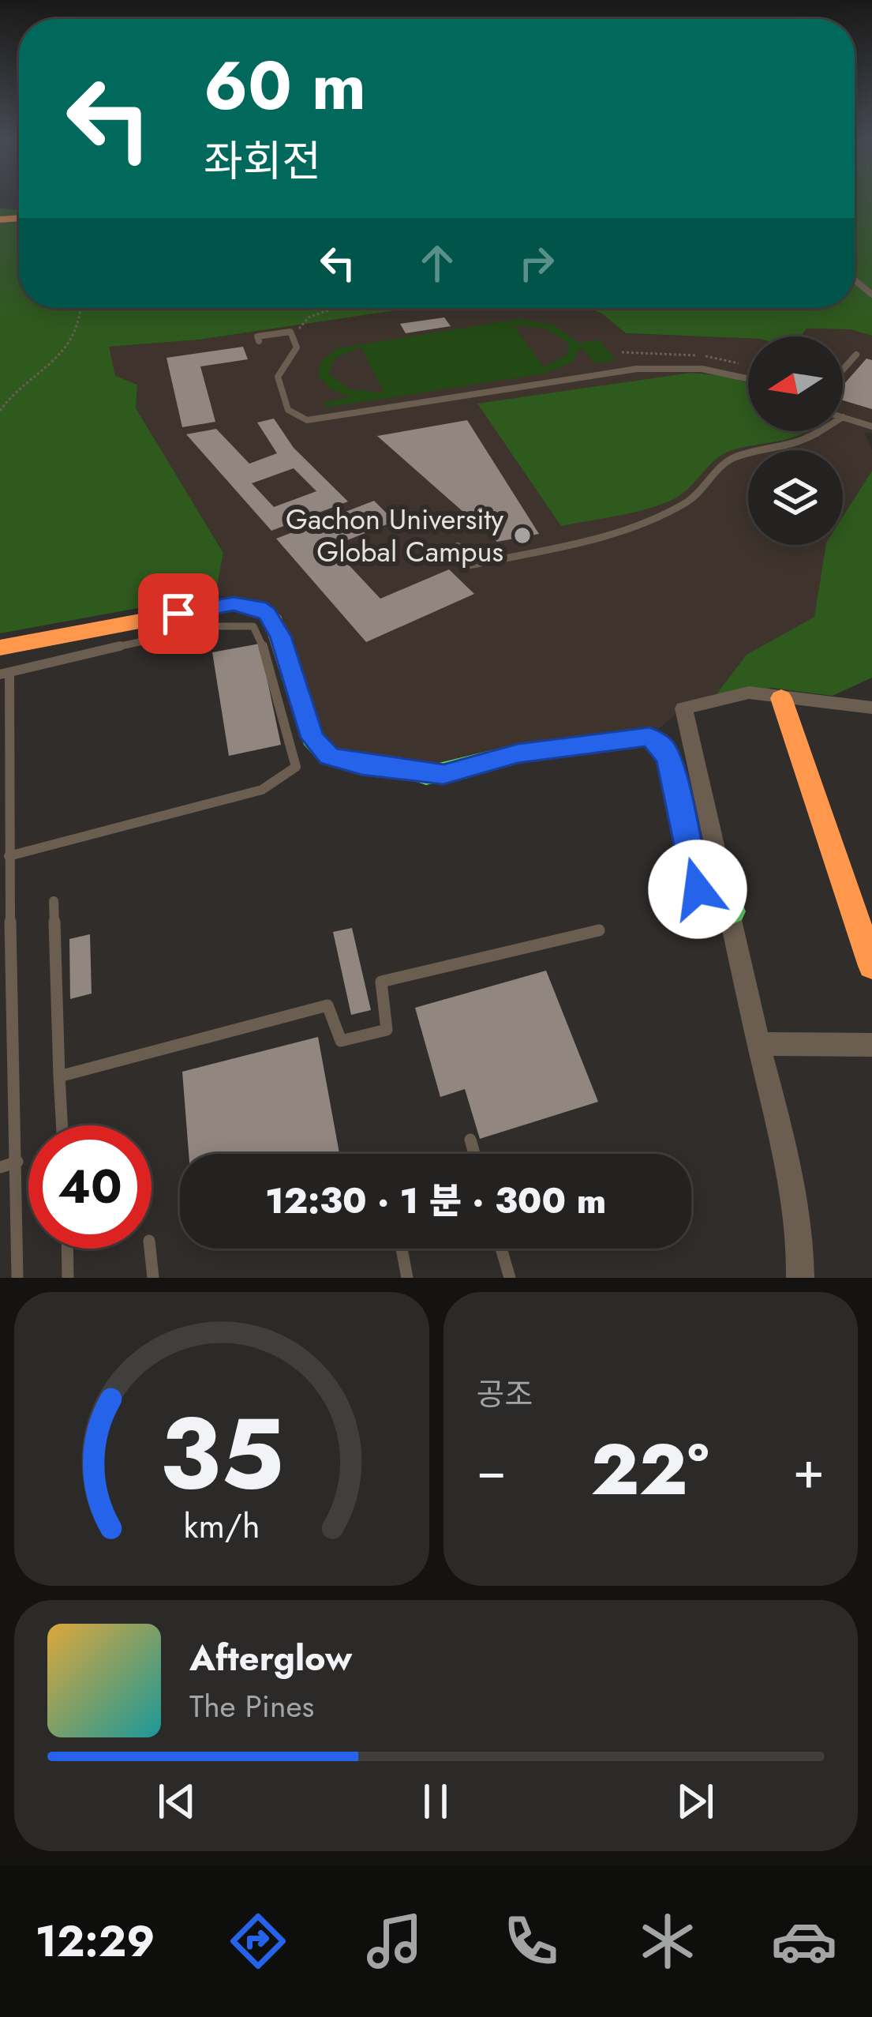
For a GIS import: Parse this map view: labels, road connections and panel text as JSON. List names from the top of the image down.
{
  "places": ["Gachon University Global Campus"],
  "north": "left",
  "page": {
    "turn": ["60 m", "좌회전"],
    "limit": "40",
    "trip": "12:30 · 1 분 · 300 m",
    "tile": "공조",
    "heat": ["−", "22°", "+"],
    "song": ["Afterglow", "The Pines"],
    "tabs": "12:29",
    "gauge": ["35", "km/h"]
  }
}
